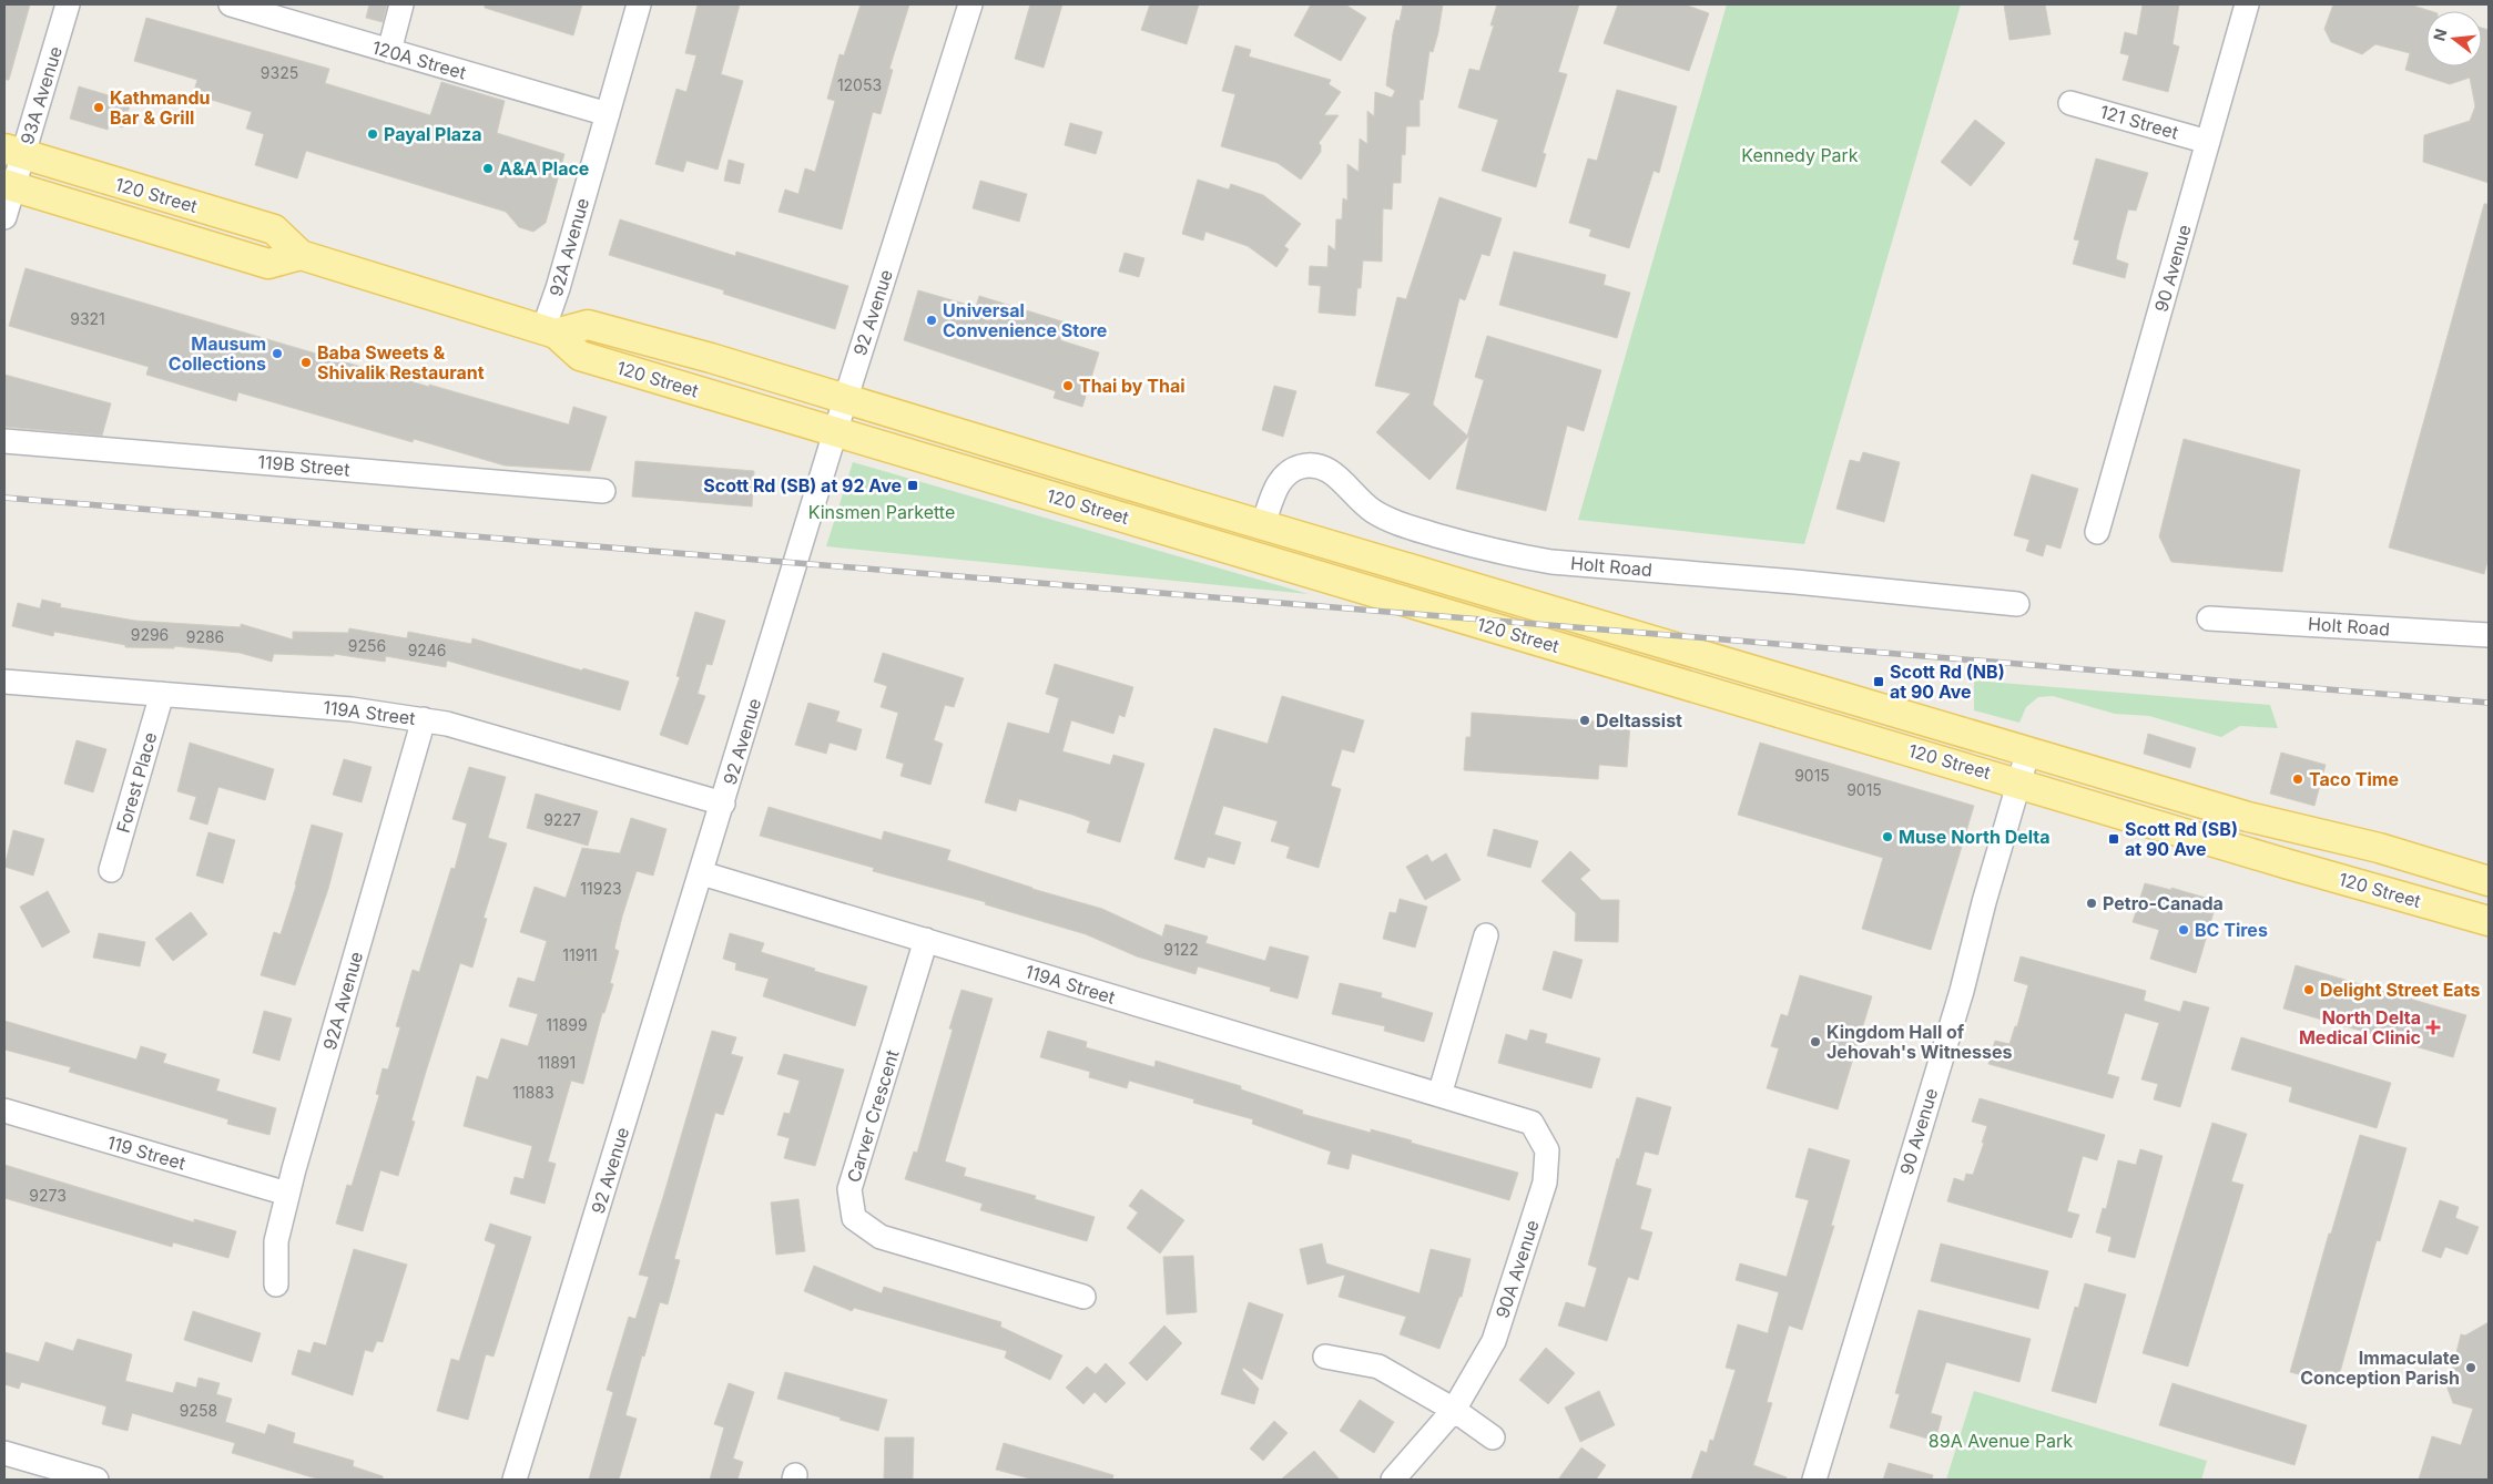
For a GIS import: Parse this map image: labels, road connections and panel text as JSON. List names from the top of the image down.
{
  "streets": {
    "main road": ["120 Street"],
    "street": [
      "120A Street",
      "93A Avenue",
      "121 Street",
      "92A Avenue",
      "90 Avenue",
      "92 Avenue",
      "119B Street",
      "Holt Road",
      "119A Street",
      "Forest Place",
      "Carver Crescent",
      "119 Street",
      "90A Avenue"
    ]
  },
  "crossings": [
    ["120A Street", "92A Avenue"],
    ["93A Avenue", "120 Street"],
    ["121 Street", "90 Avenue"],
    ["120 Street", "92A Avenue"],
    ["120 Street", "90 Avenue"],
    ["120 Street", "92 Avenue"],
    ["120 Street", "Holt Road"],
    ["92A Avenue", "119A Street"],
    ["92A Avenue", "119 Street"],
    ["92 Avenue", "119A Street"],
    ["119A Street", "Forest Place"],
    ["119A Street", "Carver Crescent"],
    ["119A Street", "90A Avenue"]
  ],
  "parks": ["Kennedy Park", "Kinsmen Parkette", "89A Avenue Park"],
  "places": {
    "other": [
      "Kathmandu Bar & Grill",
      "Payal Plaza",
      "A&A Place",
      "Universal Convenience Store",
      "Mausum Collections",
      "Baba Sweets & Shivalik Restaurant",
      "Thai by Thai",
      "Deltassist",
      "Taco Time",
      "Muse North Delta",
      "Petro-Canada",
      "BC Tires",
      "Delight Street Eats",
      "Kingdom Hall of Jehovah's Witnesses",
      "Immaculate Conception Parish"
    ],
    "transit": ["Scott Rd (SB) at 92 Ave", "Scott Rd (NB) at 90 Ave", "Scott Rd (SB) at 90 Ave"],
    "health": ["North Delta Medical Clinic"]
  },
  "house_numbers": [
    "9325",
    "12053",
    "9321",
    "9296",
    "9286",
    "9256",
    "9246",
    "9015",
    "9015",
    "9227",
    "11923",
    "9122",
    "11911",
    "11899",
    "11891",
    "11883",
    "9273",
    "9258"
  ],
  "north": "left"
}
